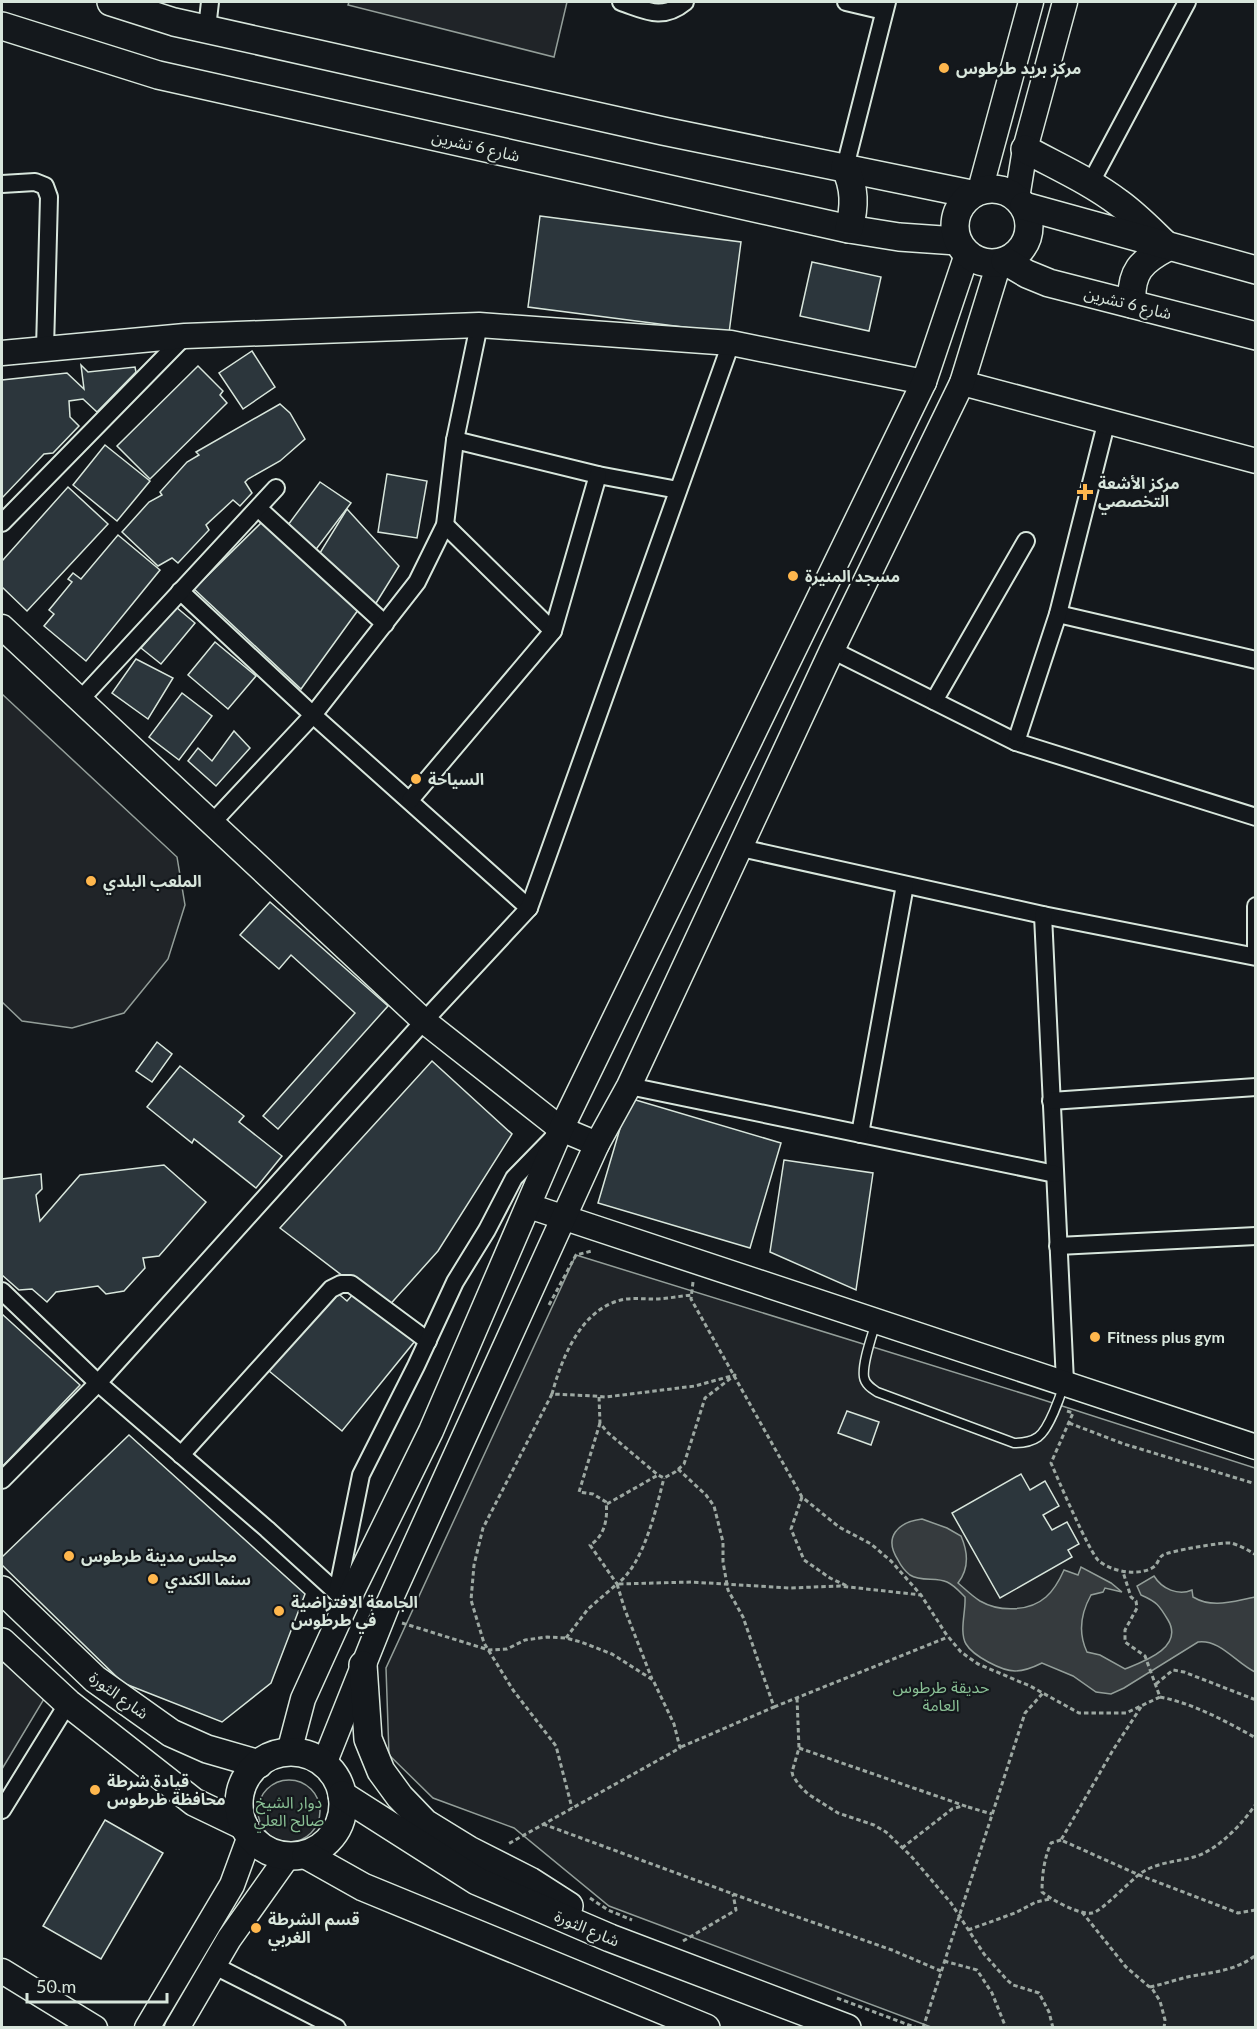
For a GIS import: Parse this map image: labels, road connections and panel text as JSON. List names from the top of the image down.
{
  "streets": {
    "main road": ["شارع 6 تشرين", "شارع الثورة"]
  },
  "parks": ["حديقة طرطوس العامة", "دوار الشيخ صالح العلي"],
  "places": {
    "other": [
      "مركز بريد طرطوس",
      "مسجد المنيرة",
      "السياحة",
      "الملعب البلدي",
      "Fitness plus gym",
      "مجلس مدينة طرطوس",
      "سنما الكندي",
      "الجامعة الافتراضية في طرطوس",
      "قيادة شرطة محافظة طرطوس",
      "قسم الشرطة الغربي"
    ],
    "health": ["مركز الأشعة التخصصي"]
  },
  "scale_bar": "50 m"
}
